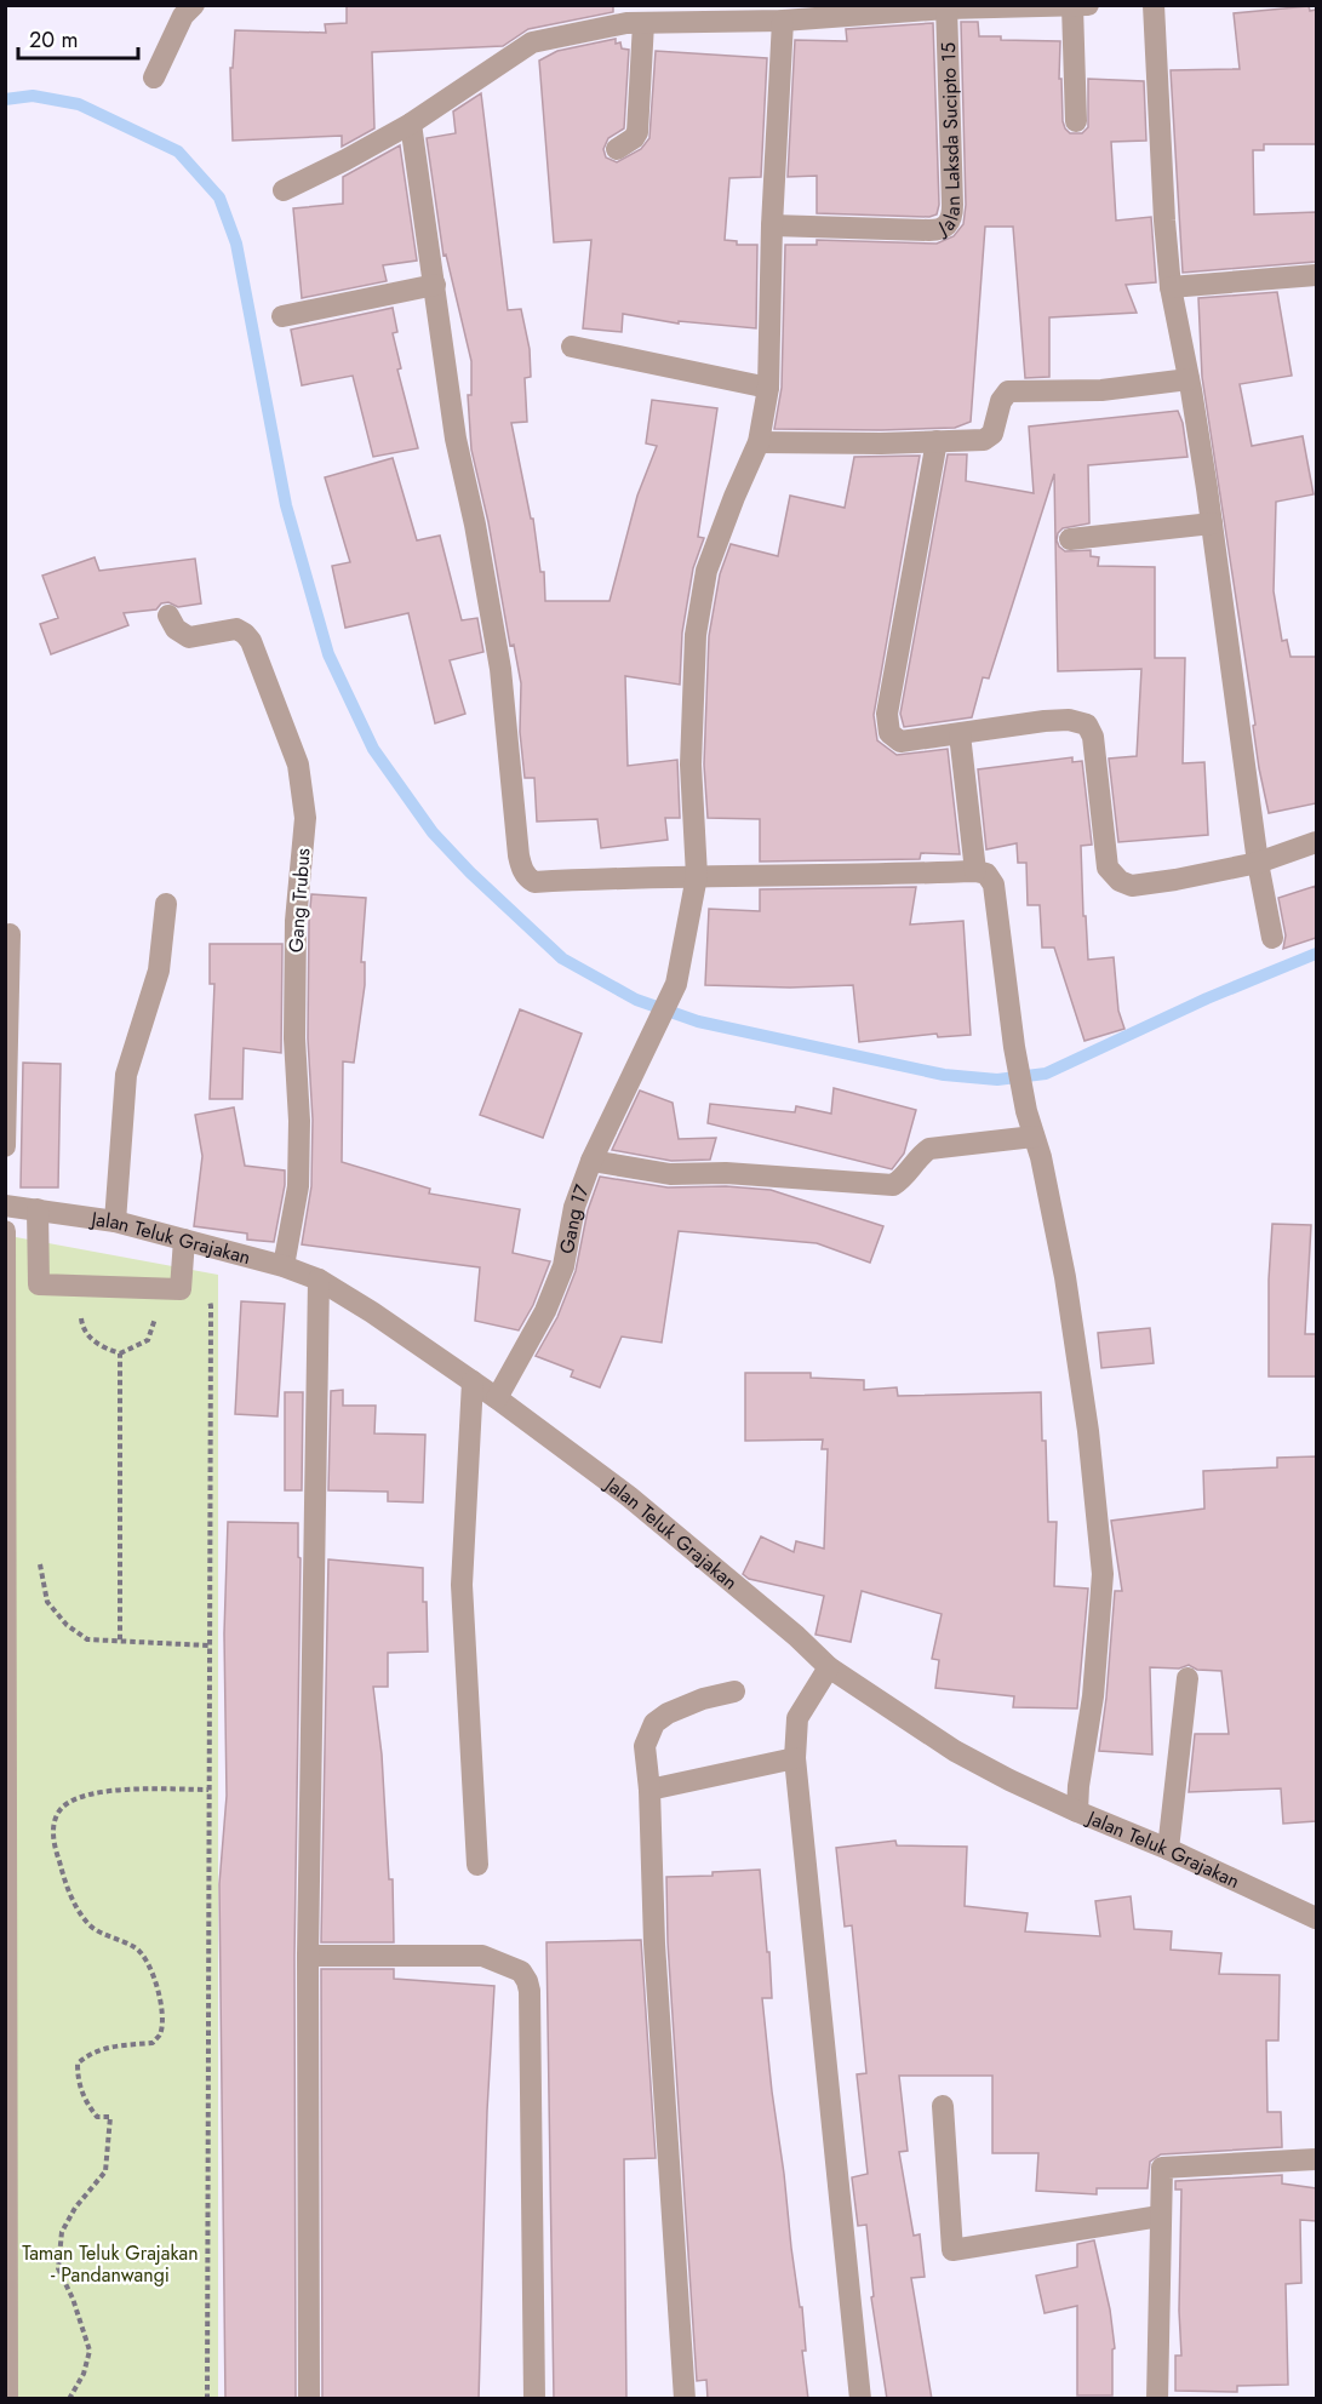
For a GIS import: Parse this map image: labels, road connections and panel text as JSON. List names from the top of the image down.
{
  "streets": {
    "street": [
      "Jalan Laksda Sucipto 15",
      "Gang Trubus",
      "Gang 17",
      "Jalan Teluk Grajakan"
    ]
  },
  "crossings": [
    ["Jalan Laksda Sucipto 15", "Gang 17"],
    ["Gang Trubus", "Jalan Teluk Grajakan"],
    ["Gang 17", "Jalan Teluk Grajakan"]
  ],
  "parks": ["Taman Teluk Grajakan - Pandanwangi"],
  "scale_bar": "20 m"
}
